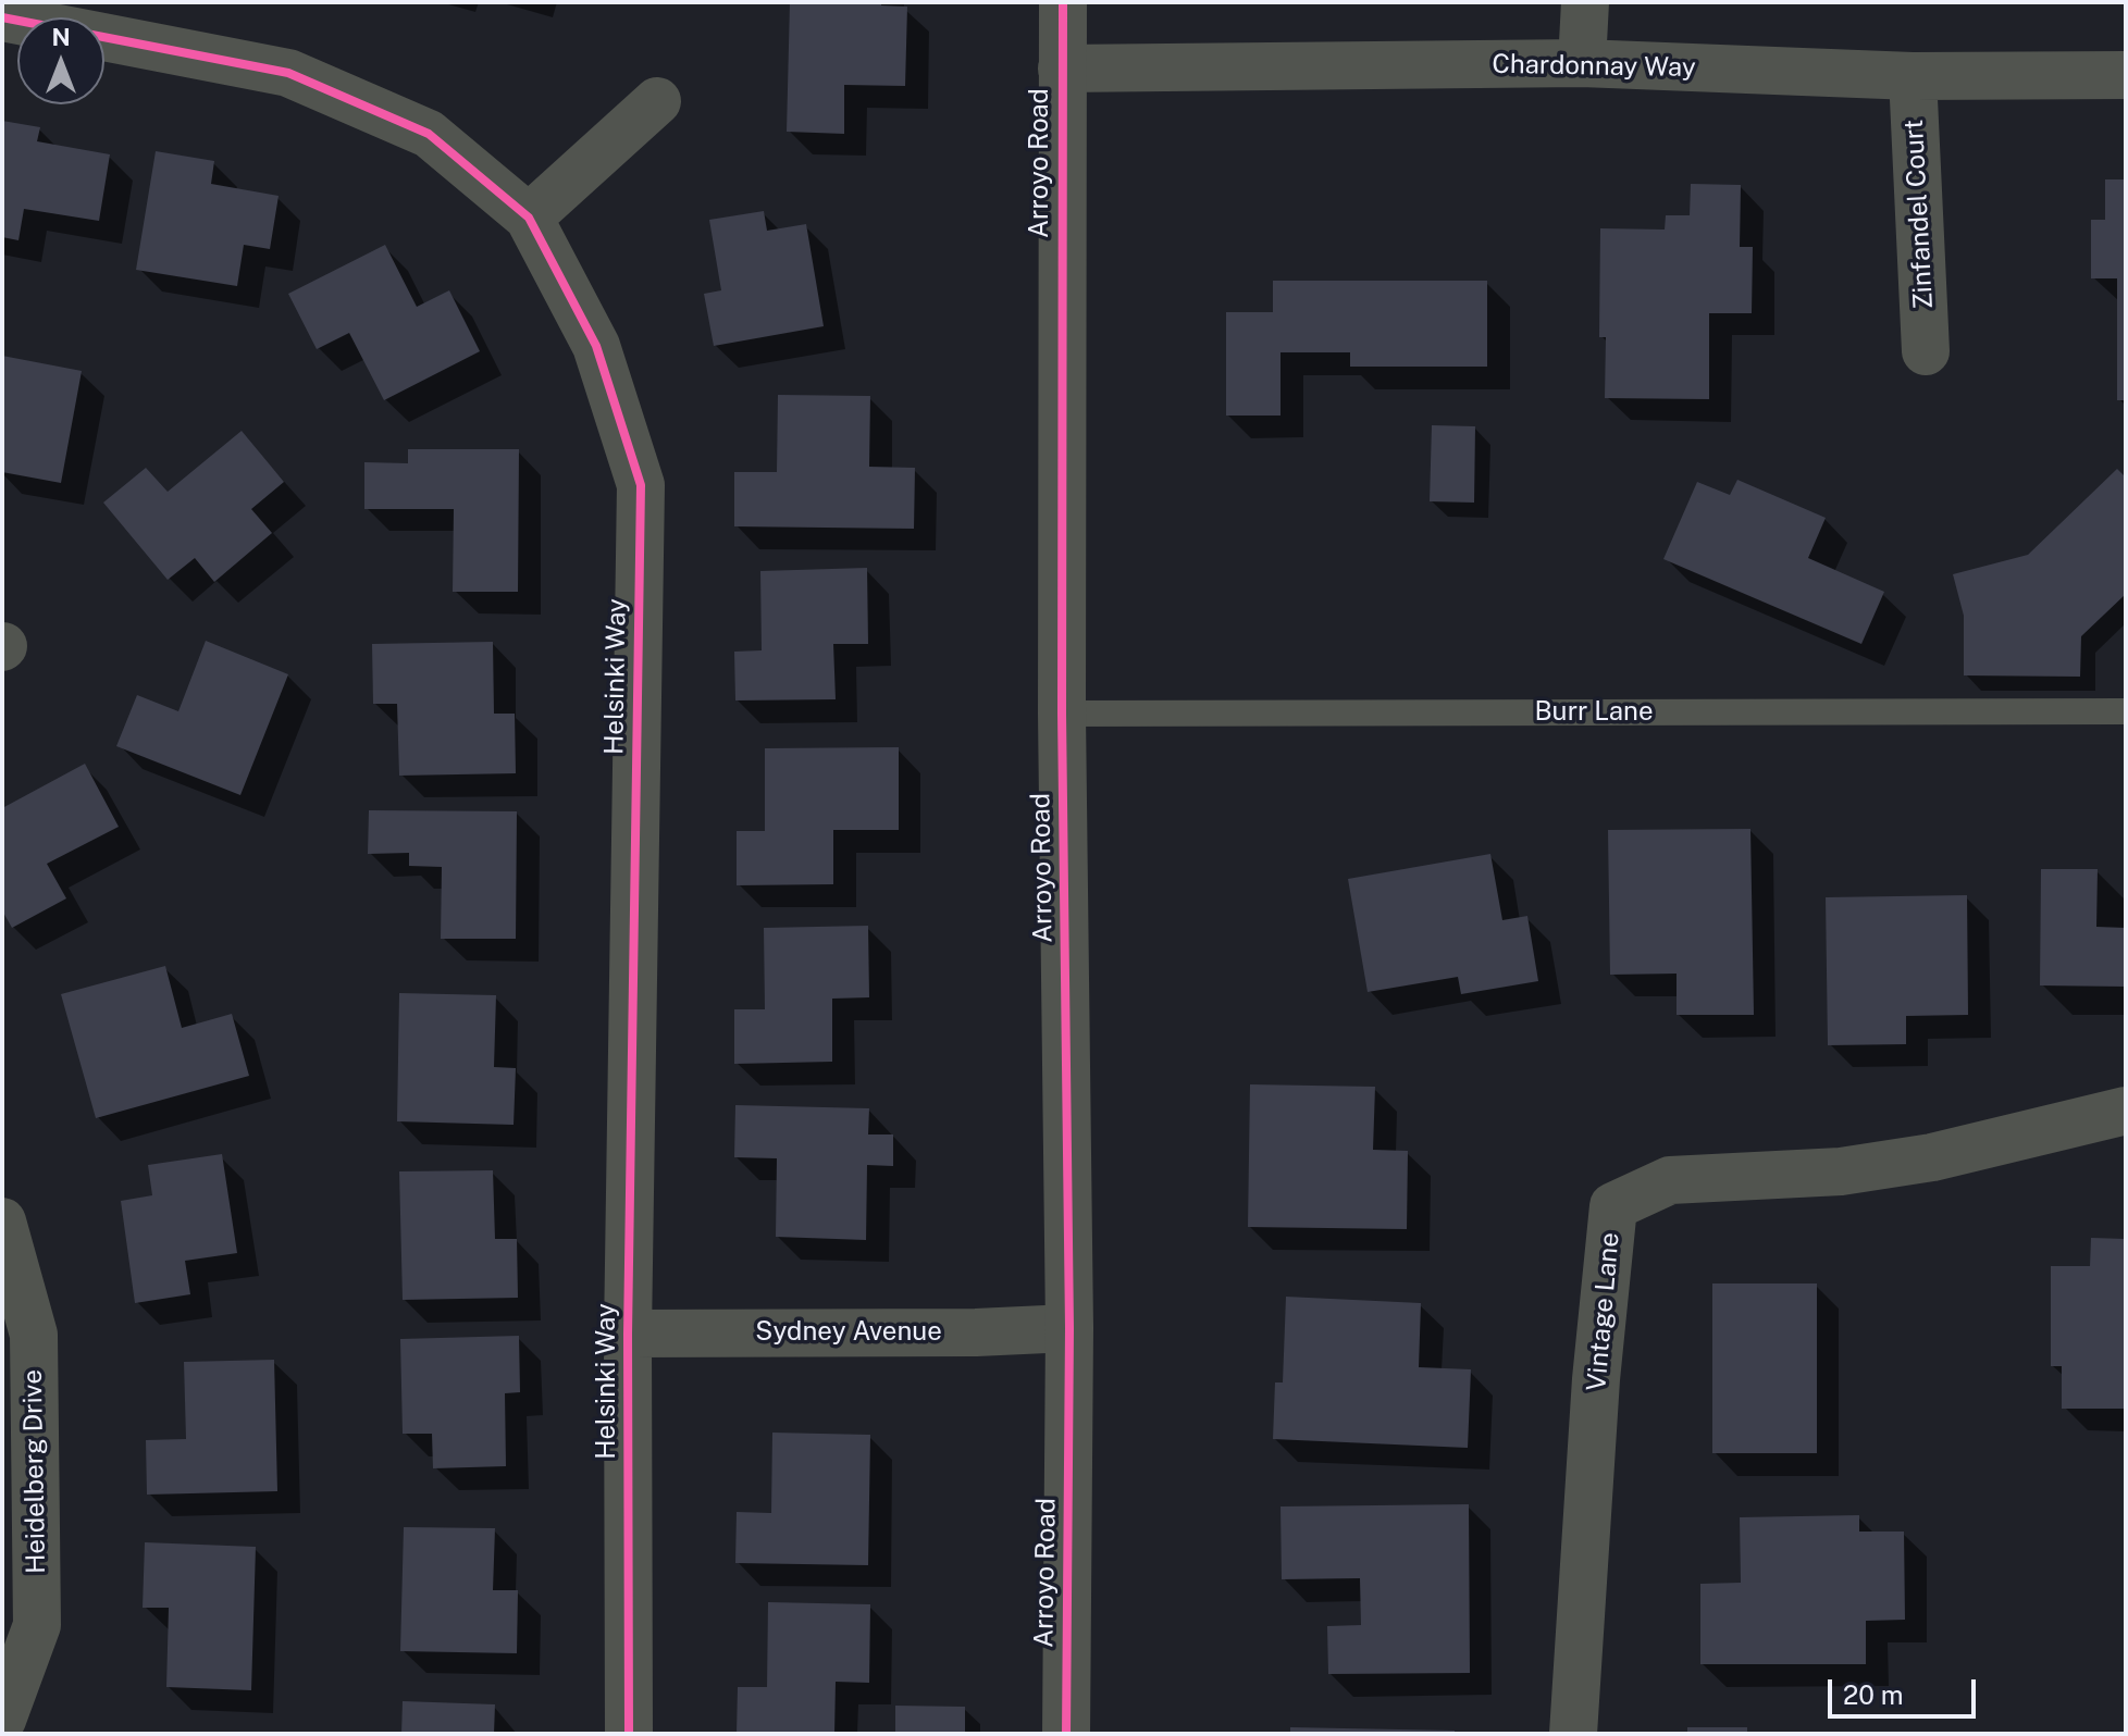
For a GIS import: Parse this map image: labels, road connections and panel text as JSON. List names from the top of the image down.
{
  "streets": {
    "street": [
      "Chardonnay Way",
      "Arroyo Road",
      "Zinfandel Court",
      "Helsinki Way",
      "Vintage Lane",
      "Sydney Avenue",
      "Heidelberg Drive"
    ],
    "lane": ["Burr Lane"]
  },
  "crossings": [
    ["Chardonnay Way", "Arroyo Road"],
    ["Chardonnay Way", "Zinfandel Court"],
    ["Arroyo Road", "Burr Lane"],
    ["Arroyo Road", "Sydney Avenue"],
    ["Helsinki Way", "Sydney Avenue"]
  ],
  "scale_bar": "20 m",
  "north": "top"
}
